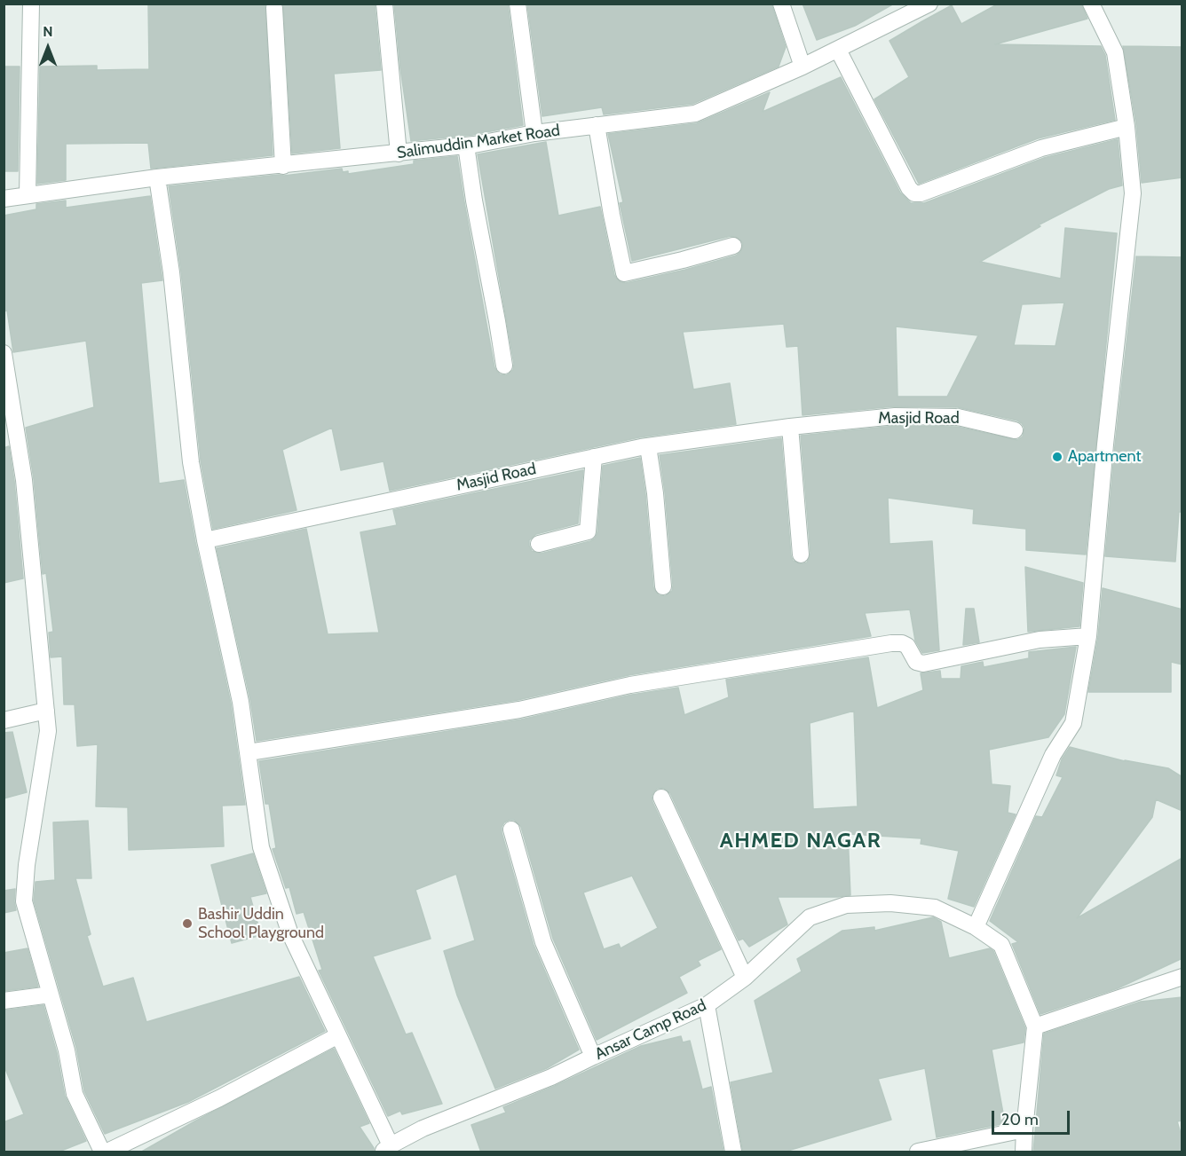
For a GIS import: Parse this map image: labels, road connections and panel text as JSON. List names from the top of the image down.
{
  "streets": {
    "street": ["Salimuddin Market Road", "Masjid Road", "Ansar Camp Road"]
  },
  "districts": ["AHMED NAGAR"],
  "places": ["Apartment", "Bashir Uddin School Playground"],
  "scale_bar": "20 m",
  "north": "top"
}
